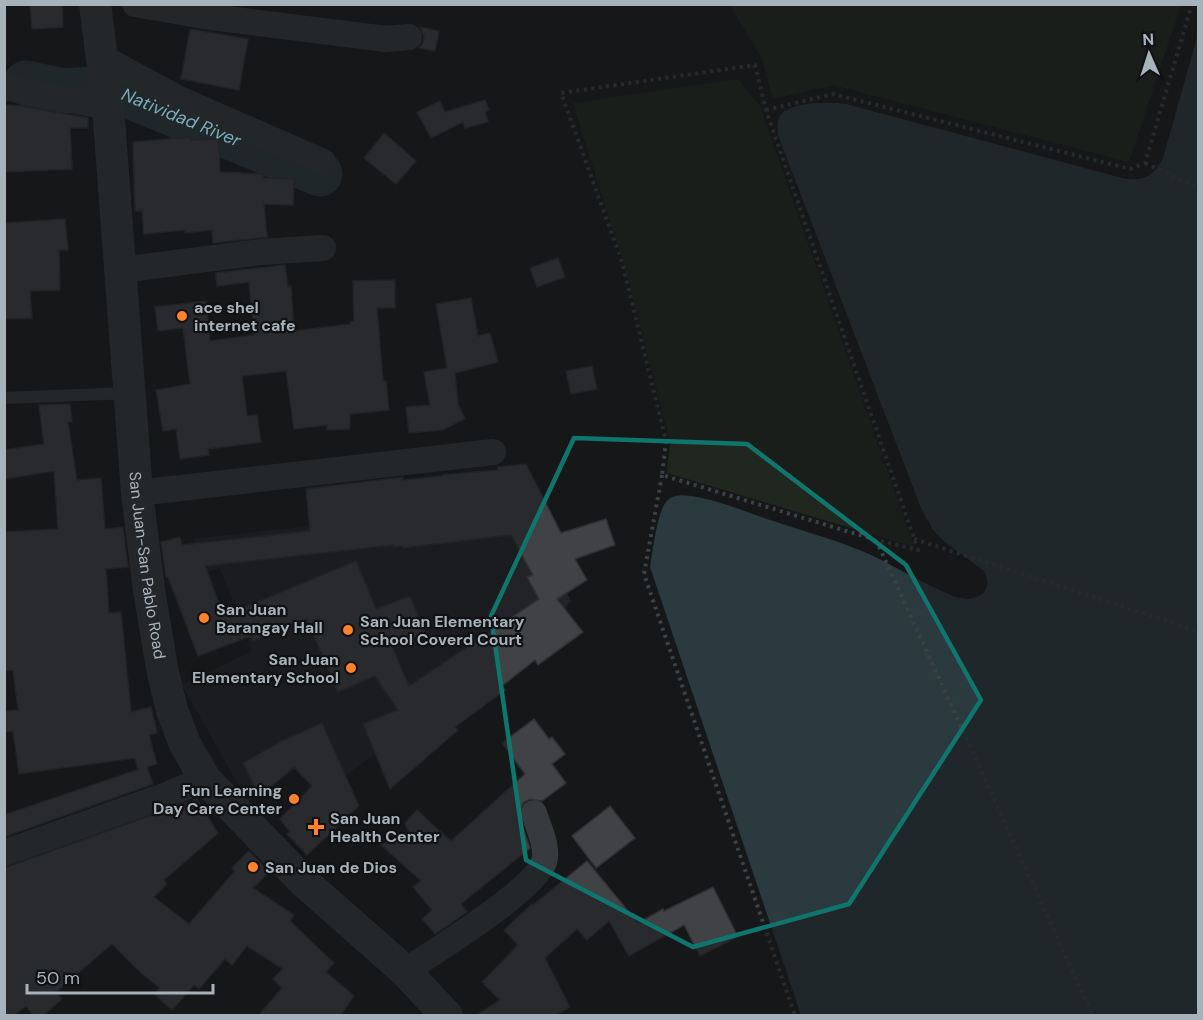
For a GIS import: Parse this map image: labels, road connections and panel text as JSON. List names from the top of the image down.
{
  "streets": {
    "street": ["San Juan-San Pablo Road"]
  },
  "water": ["Natividad River"],
  "places": {
    "other": [
      "ace shel internet cafe",
      "San Juan Barangay Hall",
      "San Juan Elementary School Coverd Court",
      "San Juan Elementary School",
      "Fun Learning Day Care Center",
      "San Juan de Dios"
    ],
    "health": ["San Juan Health Center"]
  },
  "scale_bar": "50 m",
  "north": "top"
}
